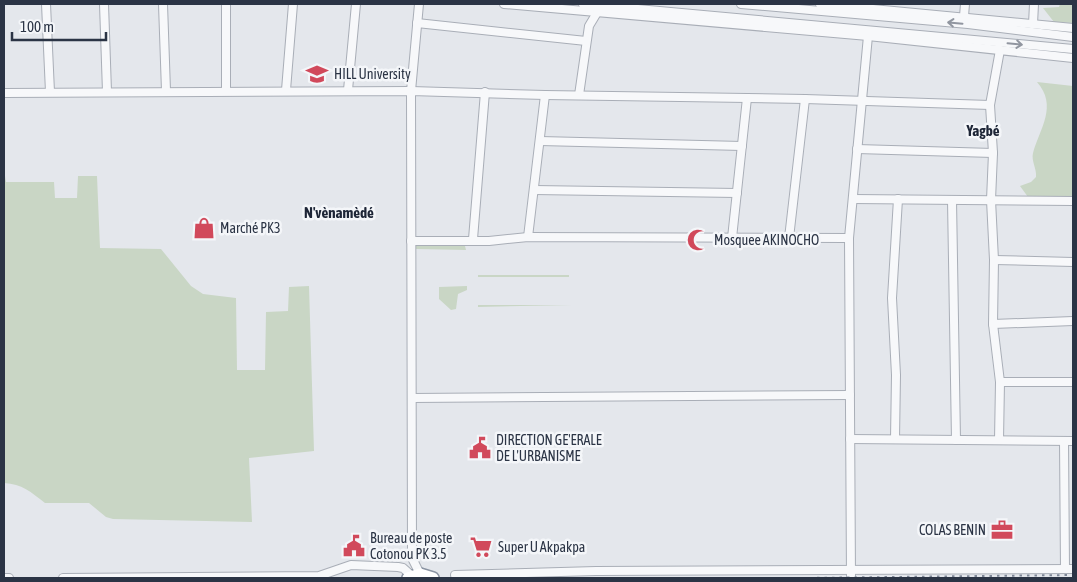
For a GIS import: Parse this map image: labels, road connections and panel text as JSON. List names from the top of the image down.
{
  "districts": ["Yagbé", "N'vènamèdé"],
  "places": {
    "school or university": ["HILL University"],
    "shop": ["Marché PK3"],
    "mosque": ["Mosquee AKINOCHO"],
    "public building": ["DIRECTION GE'ERALE DE L'URBANISME", "Bureau de poste Cotonou PK 3.5"],
    "office": ["COLAS BENIN"],
    "supermarket": ["Super U Akpakpa"]
  },
  "scale_bar": "100 m"
}
